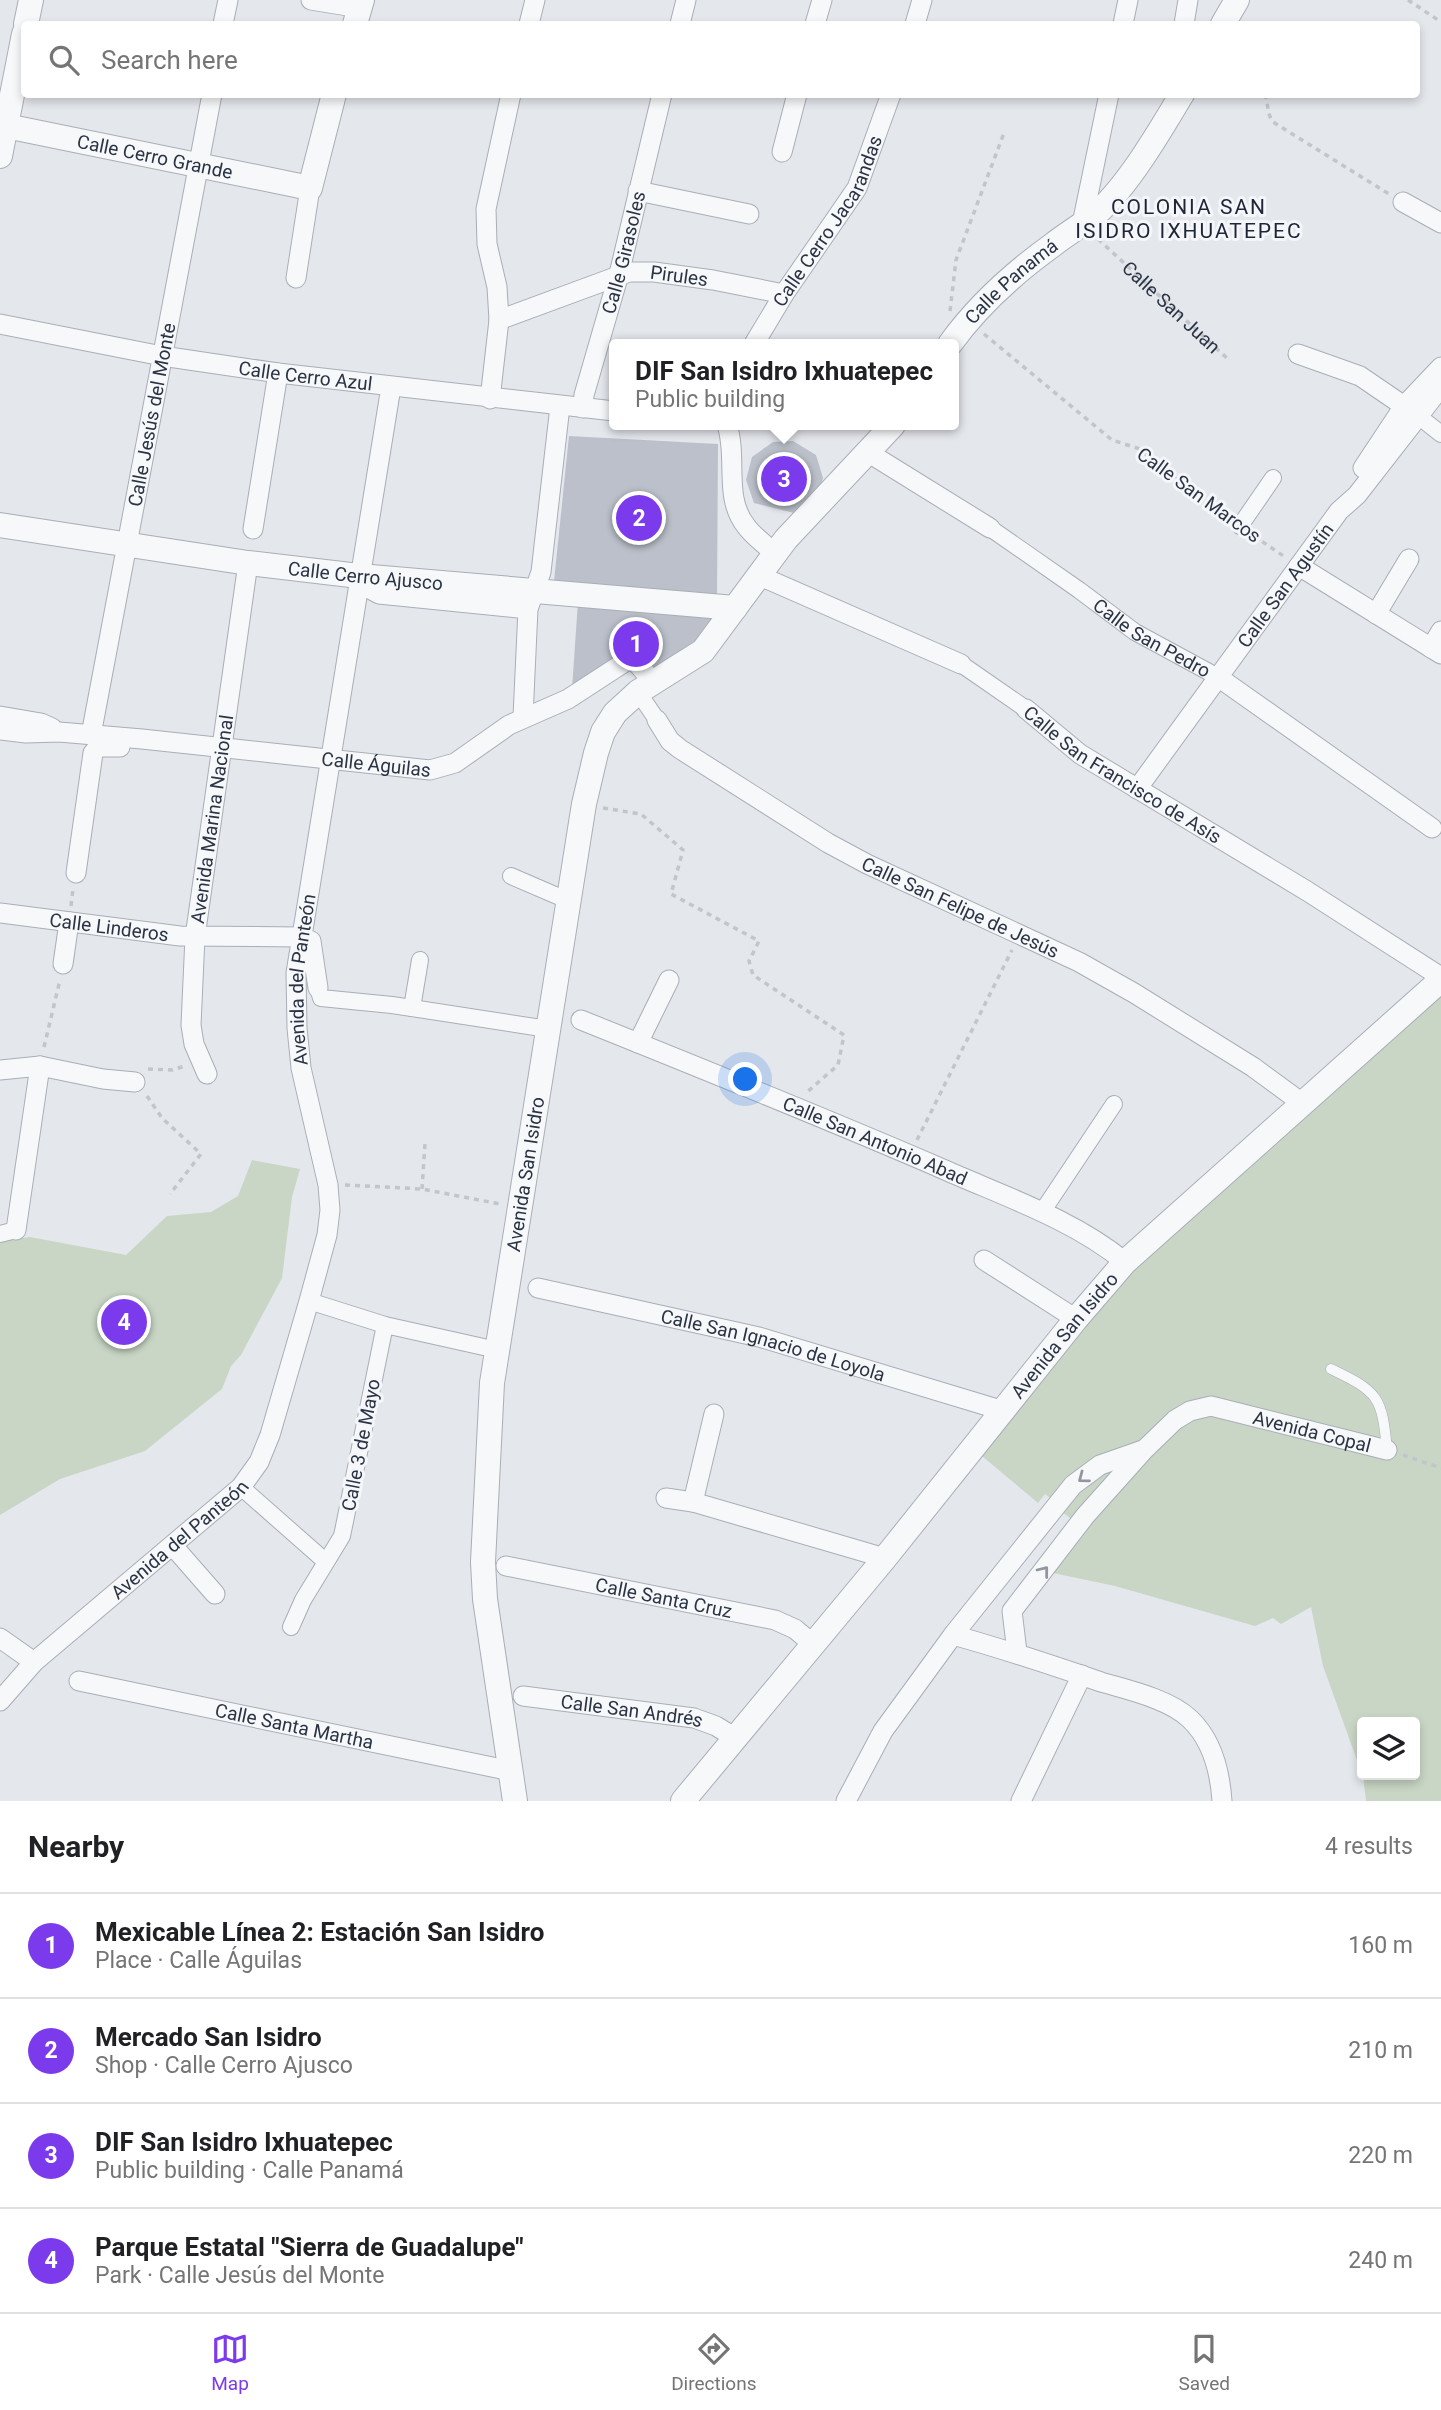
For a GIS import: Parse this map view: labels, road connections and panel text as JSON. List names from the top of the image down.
{
  "streets": {
    "street": [
      "Calle Cerro Grande",
      "Calle Cerro Jacarandas",
      "Calle Girasoles",
      "Pirules",
      "Calle Panamá",
      "Calle Cerro Azul",
      "Calle Jesús del Monte",
      "Calle Cerro Ajusco",
      "Calle San Agustín",
      "Calle San Pedro",
      "Calle Águilas",
      "Calle San Francisco de Asís",
      "Avenida Marina Nacional",
      "Calle San Felipe de Jesús",
      "Calle Linderos",
      "Avenida del Panteón",
      "Calle San Antonio Abad",
      "Avenida San Isidro",
      "Calle San Ignacio de Loyola",
      "Avenida Copal",
      "Calle 3 de Mayo",
      "Calle Santa Cruz",
      "Calle San Andrés",
      "Calle Santa Martha"
    ],
    "path": ["Calle San Juan", "Calle San Marcos"]
  },
  "crossings": [
    ["Calle Cerro Grande", "Calle Jesús del Monte"],
    ["Calle Cerro Jacarandas", "Pirules"],
    ["Calle Girasoles", "Pirules"],
    ["Calle Girasoles", "Calle Cerro Azul"],
    ["Calle Panamá", "Calle San Juan"],
    ["Calle Panamá", "Calle San Marcos"],
    ["Calle Cerro Azul", "Calle Jesús del Monte"],
    ["Calle Cerro Azul", "Avenida del Panteón"],
    ["Calle Jesús del Monte", "Calle Cerro Ajusco"],
    ["Calle Jesús del Monte", "Calle Águilas"],
    ["Calle San Marcos", "Calle San Agustín"],
    ["Calle Cerro Ajusco", "Avenida Marina Nacional"],
    ["Calle Cerro Ajusco", "Avenida del Panteón"],
    ["Calle Cerro Ajusco", "Avenida San Isidro"],
    ["Calle San Agustín", "Calle San Pedro"],
    ["Calle San Agustín", "Calle San Francisco de Asís"],
    ["Calle Águilas", "Avenida Marina Nacional"],
    ["Calle Águilas", "Calle San Felipe de Jesús"],
    ["Calle Águilas", "Avenida del Panteón"],
    ["Calle Águilas", "Avenida San Isidro"],
    ["Calle San Francisco de Asís", "Avenida San Isidro"],
    ["Avenida Marina Nacional", "Calle Linderos"],
    ["Calle San Felipe de Jesús", "Avenida San Isidro"],
    ["Calle Linderos", "Avenida del Panteón"],
    ["Calle San Antonio Abad", "Avenida San Isidro"],
    ["Avenida San Isidro", "Calle San Ignacio de Loyola"],
    ["Avenida San Isidro", "Calle Santa Cruz"],
    ["Avenida San Isidro", "Calle San Andrés"],
    ["Avenida San Isidro", "Calle Santa Martha"]
  ],
  "districts": ["COLONIA SAN ISIDRO IXHUATEPEC"],
  "page": {
    "search": "Search here",
    "popup": ["DIF San Isidro Ixhuatepec", "Public building"],
    "pins": [
      "3",
      "2",
      "1",
      "4"
    ],
    "heading": ["Nearby", "4 results"],
    "list": [
      {
        "mark": "1",
        "name": "Mexicable Línea 2: Estación San Isidro",
        "note": "Place · Calle Águilas",
        "value": "160 m"
      },
      {
        "mark": "2",
        "name": "Mercado San Isidro",
        "note": "Shop · Calle Cerro Ajusco",
        "value": "210 m"
      },
      {
        "mark": "3",
        "name": "DIF San Isidro Ixhuatepec",
        "note": "Public building · Calle Panamá",
        "value": "220 m"
      },
      {
        "mark": "4",
        "name": "Parque Estatal \"Sierra de Guadalupe\"",
        "note": "Park · Calle Jesús del Monte",
        "value": "240 m"
      }
    ],
    "nav": ["Map", "Directions", "Saved"]
  }
}
